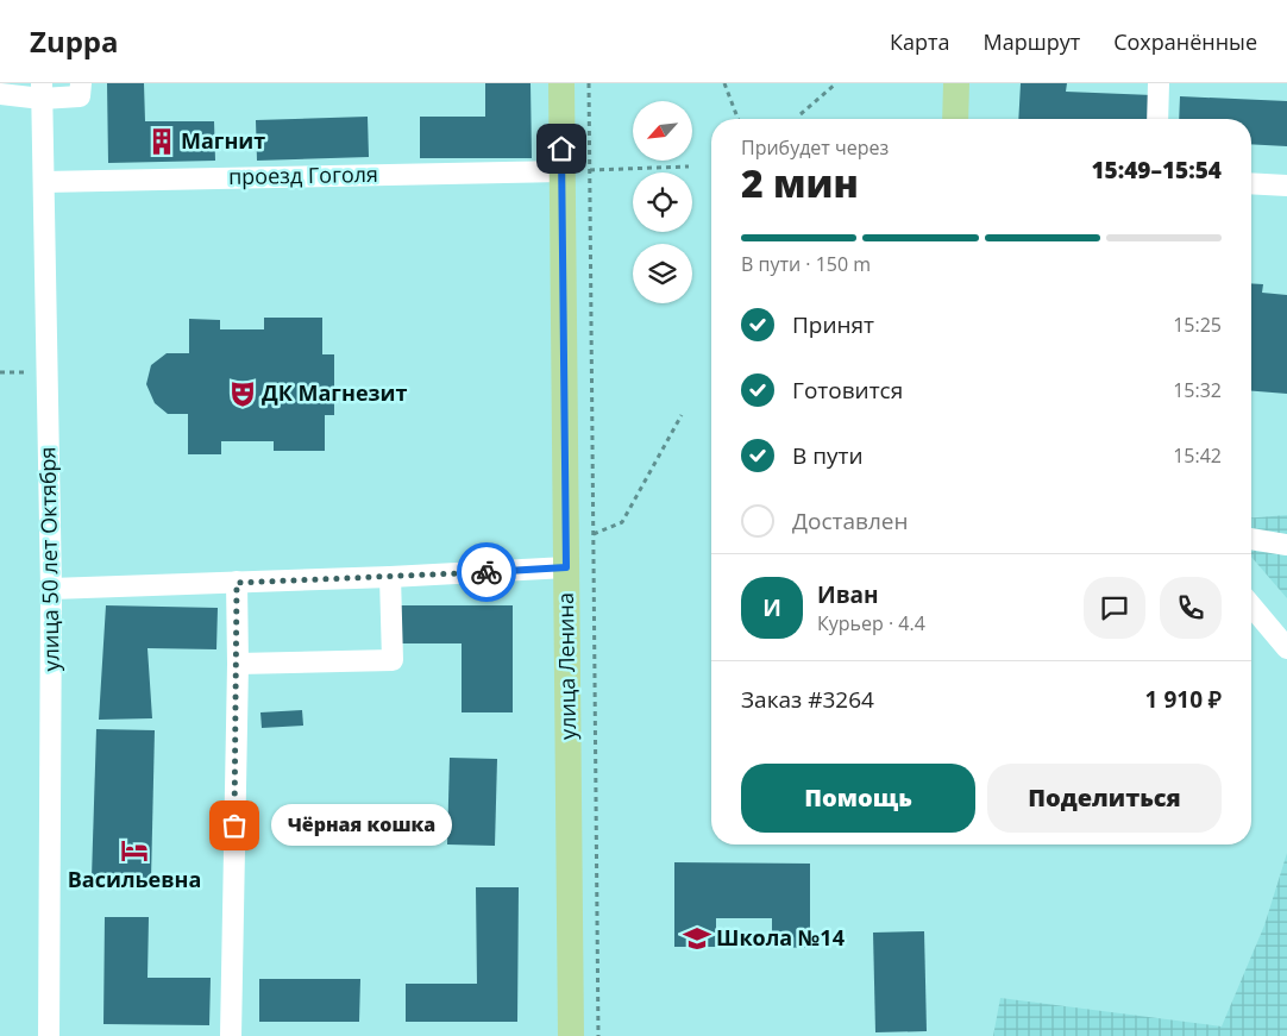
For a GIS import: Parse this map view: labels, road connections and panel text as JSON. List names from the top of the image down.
{
  "streets": {
    "main road": ["улица Ленина"],
    "street": ["проезд Гоголя", "улица 50 лет Октября"]
  },
  "crossings": [
    ["проезд Гоголя", "улица 50 лет Октября"],
    ["проезд Гоголя", "улица Ленина"]
  ],
  "places": {
    "building": ["Магнит"],
    "theatre": ["ДК Магнезит"],
    "other": ["Чёрная кошка"],
    "hotel": ["Васильевна"],
    "school or university": ["Школа №14"]
  },
  "north": "bottom left",
  "page": {
    "header": "Zuppa",
    "nav": ["Карта", "Маршрут", "Сохранённые"],
    "heading": ["2 мин", "Прибудет через", "15:49–15:54"],
    "panel": [
      "Иван",
      "Курьер · 4.4",
      "Заказ #3264",
      "1 910 ₽"
    ],
    "bar": "В пути · 150 m",
    "list": [
      ["Принят", "15:25"],
      ["Готовится", "15:32"],
      ["В пути", "15:42"],
      "Доставлен"
    ],
    "round": "И",
    "buttons": ["Помощь", "Поделиться"],
    "bubble": "Чёрная кошка"
  }
}
